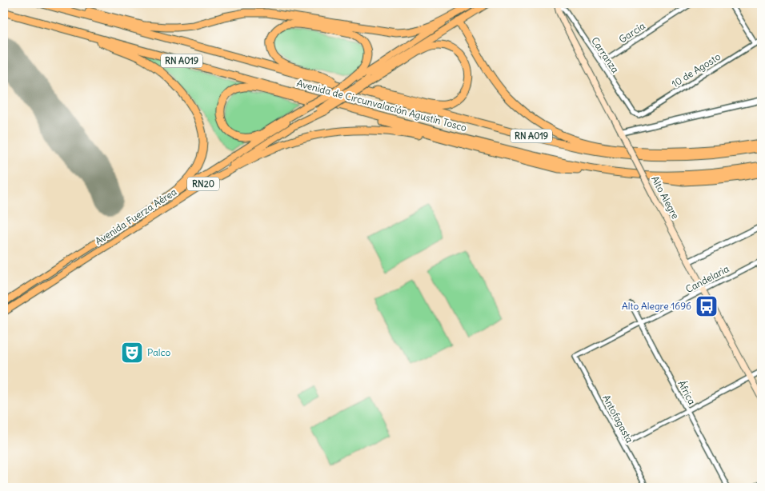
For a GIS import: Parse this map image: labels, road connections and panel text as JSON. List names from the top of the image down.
{
  "streets": {
    "highway": ["RN A019", "Avenida de Circunvalación Agustín Tosco"],
    "main road": ["RN20", "Alto Alegre", "Avenida Fuerza Aérea"],
    "street": [
      "García",
      "Carranza",
      "10 de Agosto",
      "Candelaria",
      "África",
      "Antofagasta"
    ]
  },
  "crossings": [
    ["García", "Carranza"],
    ["Carranza", "10 de Agosto"],
    ["Carranza", "Alto Alegre"],
    ["Alto Alegre", "Candelaria"],
    ["Candelaria", "África"],
    ["Candelaria", "Antofagasta"]
  ],
  "places": {
    "bus stop": ["Alto Alegre 1696"],
    "theatre": ["Palco"]
  }
}
